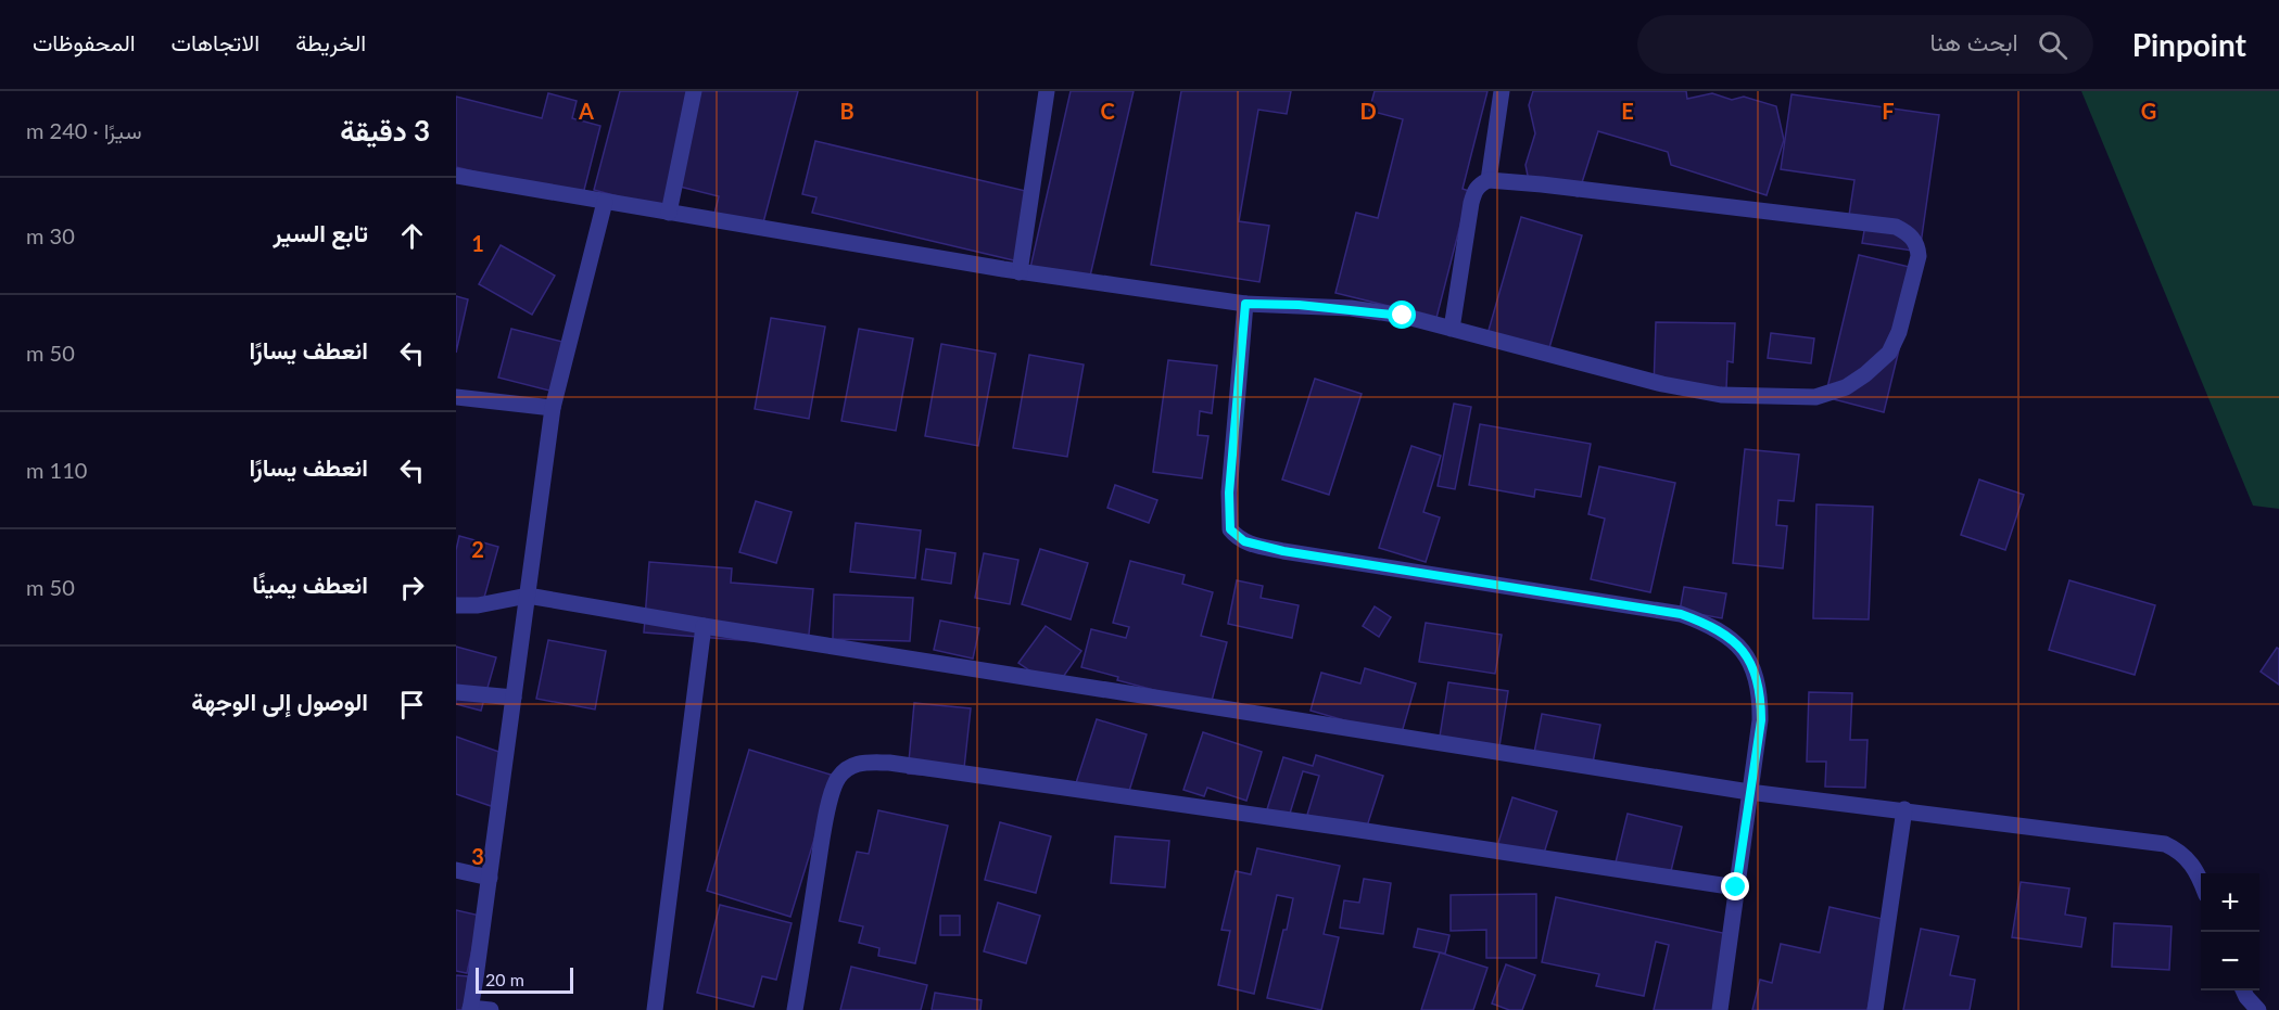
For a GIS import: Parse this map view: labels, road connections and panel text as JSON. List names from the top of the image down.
{
  "scale_bar": "20 m",
  "page": {
    "header": "Pinpoint",
    "search": "ابحث هنا",
    "nav": ["الخريطة", "الاتجاهات", "المحفوظات"],
    "heading": ["3 دقيقة", "سيرًا · 240 m"],
    "list": [
      ["تابع السير", "30 m"],
      ["انعطف يسارًا", "50 m"],
      ["انعطف يسارًا", "110 m"],
      ["انعطف يمينًا", "50 m"],
      "الوصول إلى الوجهة"
    ],
    "map_buttons": ["+", "−"],
    "scale": "20 m"
  },
  "grid": {
    "columns": [
      "A",
      "B",
      "C",
      "D",
      "E",
      "F",
      "G"
    ],
    "rows": ["1", "2", "3"]
  }
}
